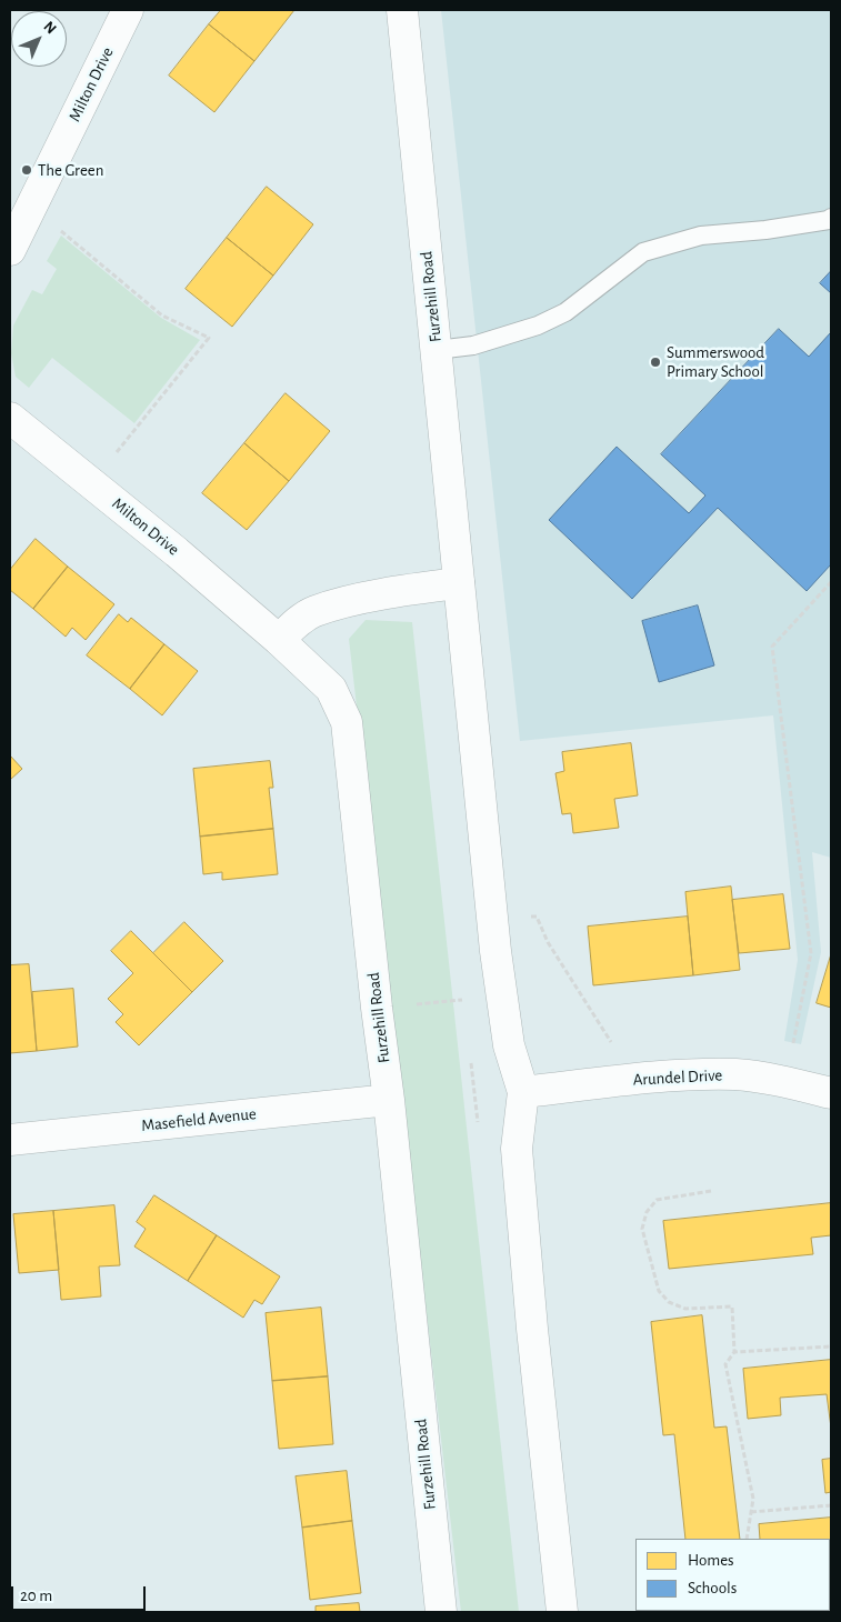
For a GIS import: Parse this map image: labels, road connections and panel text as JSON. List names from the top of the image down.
{
  "streets": {
    "street": [
      "Milton Drive",
      "Furzehill Road",
      "Arundel Drive",
      "Masefield Avenue"
    ]
  },
  "crossings": [
    ["Milton Drive", "Furzehill Road"],
    ["Furzehill Road", "Arundel Drive"],
    ["Furzehill Road", "Masefield Avenue"]
  ],
  "places": ["The Green", "Summerswood Primary School"],
  "legend": ["Homes", "Schools"],
  "scale_bar": "20 m",
  "north": "top right"
}
